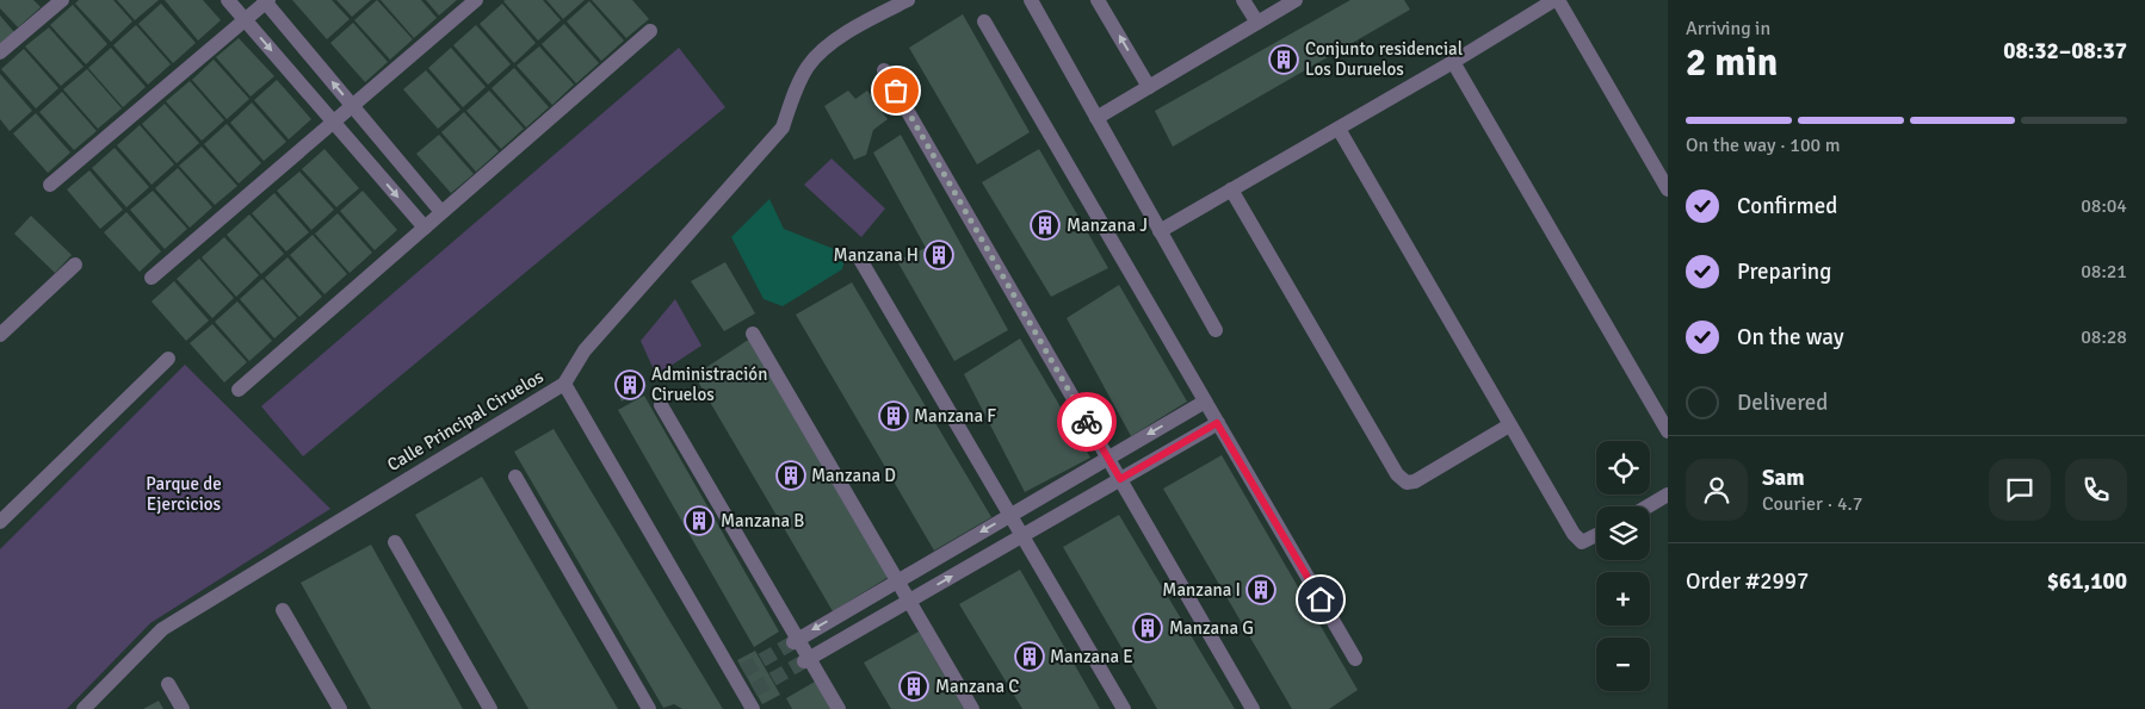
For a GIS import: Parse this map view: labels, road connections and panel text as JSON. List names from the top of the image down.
{
  "streets": {
    "street": ["Calle Principal Ciruelos"]
  },
  "parks": ["Parque de Ejercicios"],
  "places": {
    "building": [
      "Conjunto residencial Los Duruelos",
      "Manzana J",
      "Manzana H",
      "Administración Ciruelos",
      "Manzana F",
      "Manzana D",
      "Manzana B",
      "Manzana I",
      "Manzana G",
      "Manzana E",
      "Manzana C"
    ]
  },
  "page": {
    "heading": ["2 min", "Arriving in", "08:32–08:37"],
    "panel": [
      "Sam",
      "Courier · 4.7",
      "Order #2997",
      "$61,100"
    ],
    "bar": "On the way · 100 m",
    "list": [
      ["Confirmed", "08:04"],
      ["Preparing", "08:21"],
      ["On the way", "08:28"],
      "Delivered"
    ],
    "map_buttons": ["+", "−"]
  }
}
